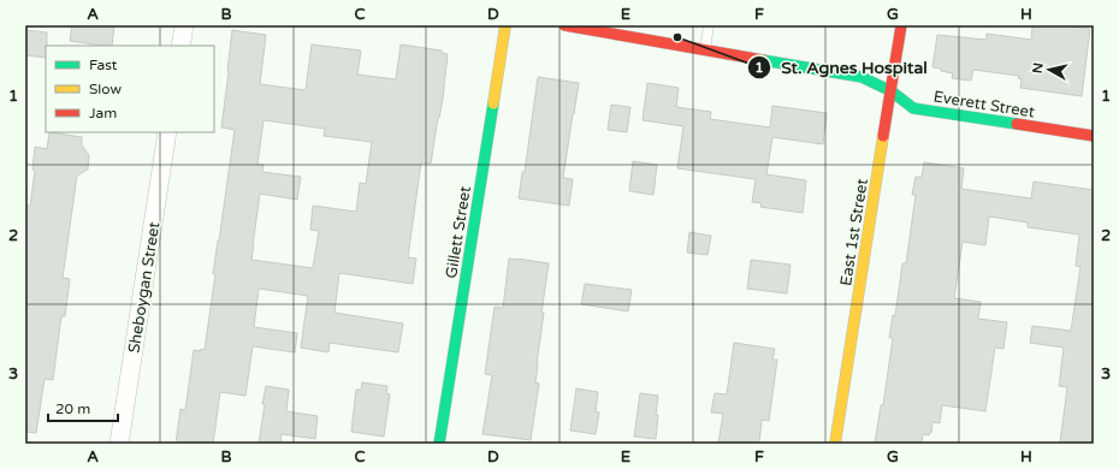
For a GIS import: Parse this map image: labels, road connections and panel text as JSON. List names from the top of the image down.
{
  "streets": {
    "street": [
      "Everett Street",
      "Gillett Street",
      "East 1st Street",
      "Sheboygan Street"
    ]
  },
  "crossings": [
    ["Everett Street", "East 1st Street"]
  ],
  "places": ["St. Agnes Hospital"],
  "legend": ["Fast", "Slow", "Jam"],
  "scale_bar": "20 m",
  "north": "left",
  "grid": {
    "columns": [
      "A",
      "B",
      "C",
      "D",
      "E",
      "F",
      "G",
      "H"
    ],
    "rows": ["1", "2", "3"]
  }
}
